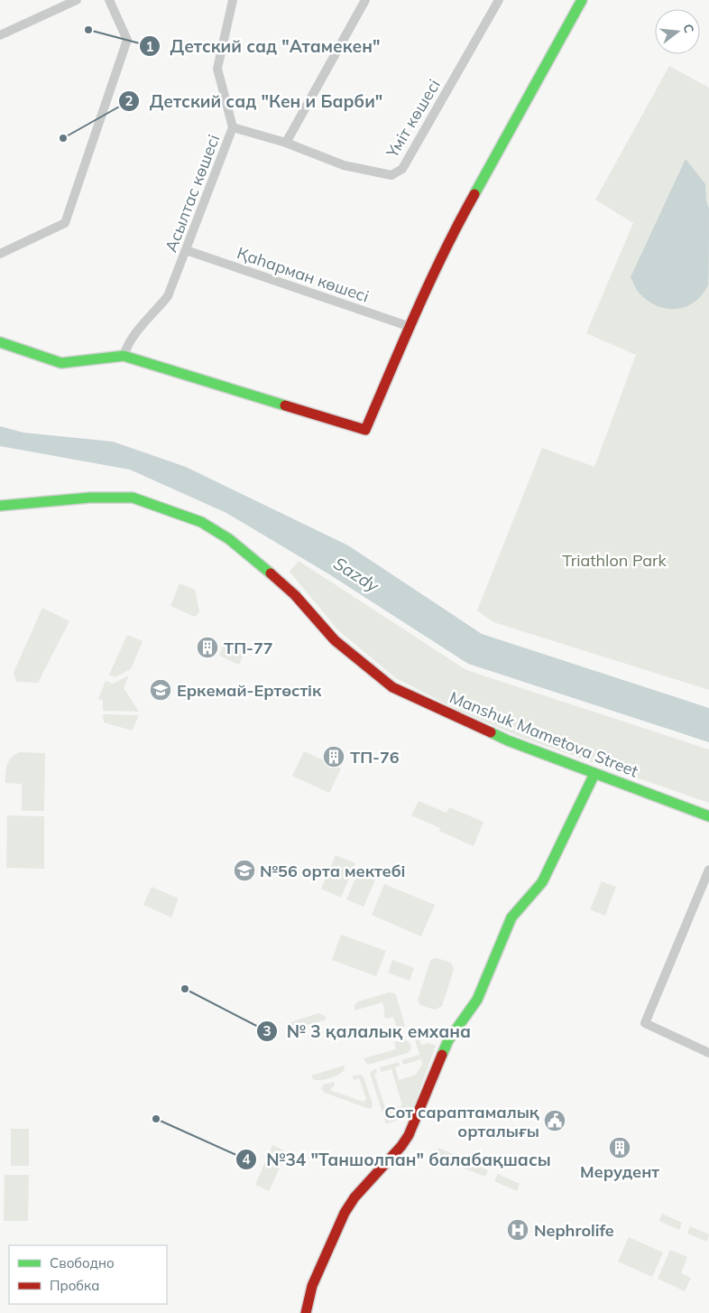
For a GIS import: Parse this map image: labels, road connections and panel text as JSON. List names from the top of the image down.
{
  "streets": {
    "street": [
      "Үміт көшесі",
      "Асылтас көшесі",
      "Қаһарман көшесі",
      "Manshuk Mametova Street"
    ]
  },
  "crossings": [
    ["Үміт көшесі", "Асылтас көшесі"],
    ["Асылтас көшесі", "Қаһарман көшесі"]
  ],
  "water": ["Sazdy"],
  "parks": ["Triathlon Park"],
  "places": {
    "other": [
      "Детский сад \"Атамекен\"",
      "Детский сад \"Кен и Барби\"",
      "№ 3 қалалық емхана",
      "№34 \"Таншолпан\" балабақшасы"
    ],
    "building": ["ТП-77", "ТП-76", "Мерудент"],
    "school or university": ["Еркемай-Ертөстік", "№56 орта мектебі"],
    "public building": ["Сот сараптамалық орталығы"],
    "hospital": ["Nephrolife"]
  },
  "legend": ["Свободно", "Пробка"],
  "north": "right"
}
